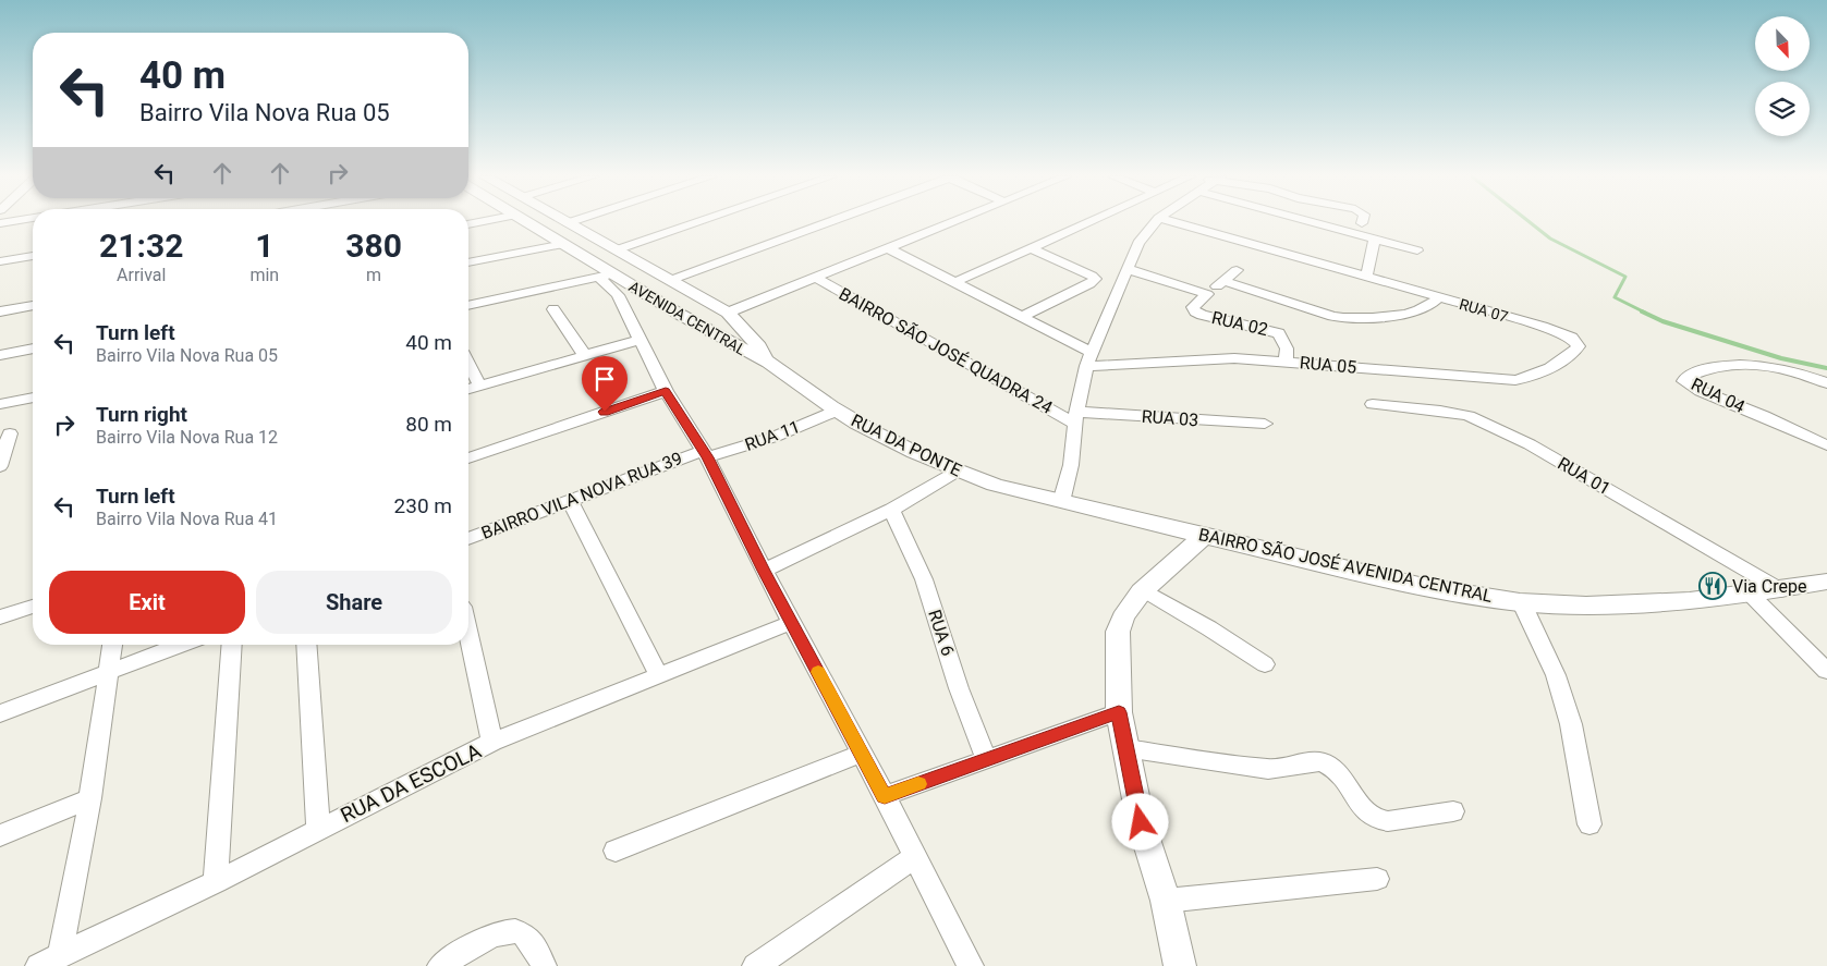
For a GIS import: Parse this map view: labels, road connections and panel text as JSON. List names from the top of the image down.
{
  "streets": {
    "street": [
      "RUA 07",
      "AVENIDA CENTRAL",
      "RUA 02",
      "BAIRRO SÃO JOSÉ QUADRA 24",
      "RUA 05",
      "RUA 04",
      "RUA 03",
      "RUA 11",
      "RUA DA PONTE",
      "RUA 01",
      "BAIRRO VILA NOVA RUA 39",
      "BAIRRO SÃO JOSÉ AVENIDA CENTRAL",
      "RUA 6",
      "RUA DA ESCOLA"
    ]
  },
  "crossings": [
    ["RUA 07", "RUA 05"],
    ["AVENIDA CENTRAL", "RUA DA PONTE"],
    ["RUA 02", "RUA 05"],
    ["BAIRRO SÃO JOSÉ QUADRA 24", "RUA 03"],
    ["RUA 11", "RUA DA PONTE"],
    ["RUA 11", "BAIRRO VILA NOVA RUA 39"],
    ["RUA DA PONTE", "BAIRRO SÃO JOSÉ AVENIDA CENTRAL"],
    ["RUA 01", "BAIRRO SÃO JOSÉ AVENIDA CENTRAL"]
  ],
  "places": {
    "restaurant": ["Via Crepe"]
  },
  "north": "bottom right",
  "page": {
    "turn": ["40 m", "Bairro Vila Nova Rua 05"],
    "eta": [
      "21:32",
      "Arrival",
      "1",
      "min",
      "380",
      "m"
    ],
    "list": [
      {
        "name": "Turn left",
        "note": "Bairro Vila Nova Rua 05",
        "value": "40 m"
      },
      {
        "name": "Turn right",
        "note": "Bairro Vila Nova Rua 12",
        "value": "80 m"
      },
      {
        "name": "Turn left",
        "note": "Bairro Vila Nova Rua 41",
        "value": "230 m"
      }
    ],
    "buttons": ["Exit", "Share"]
  }
}
